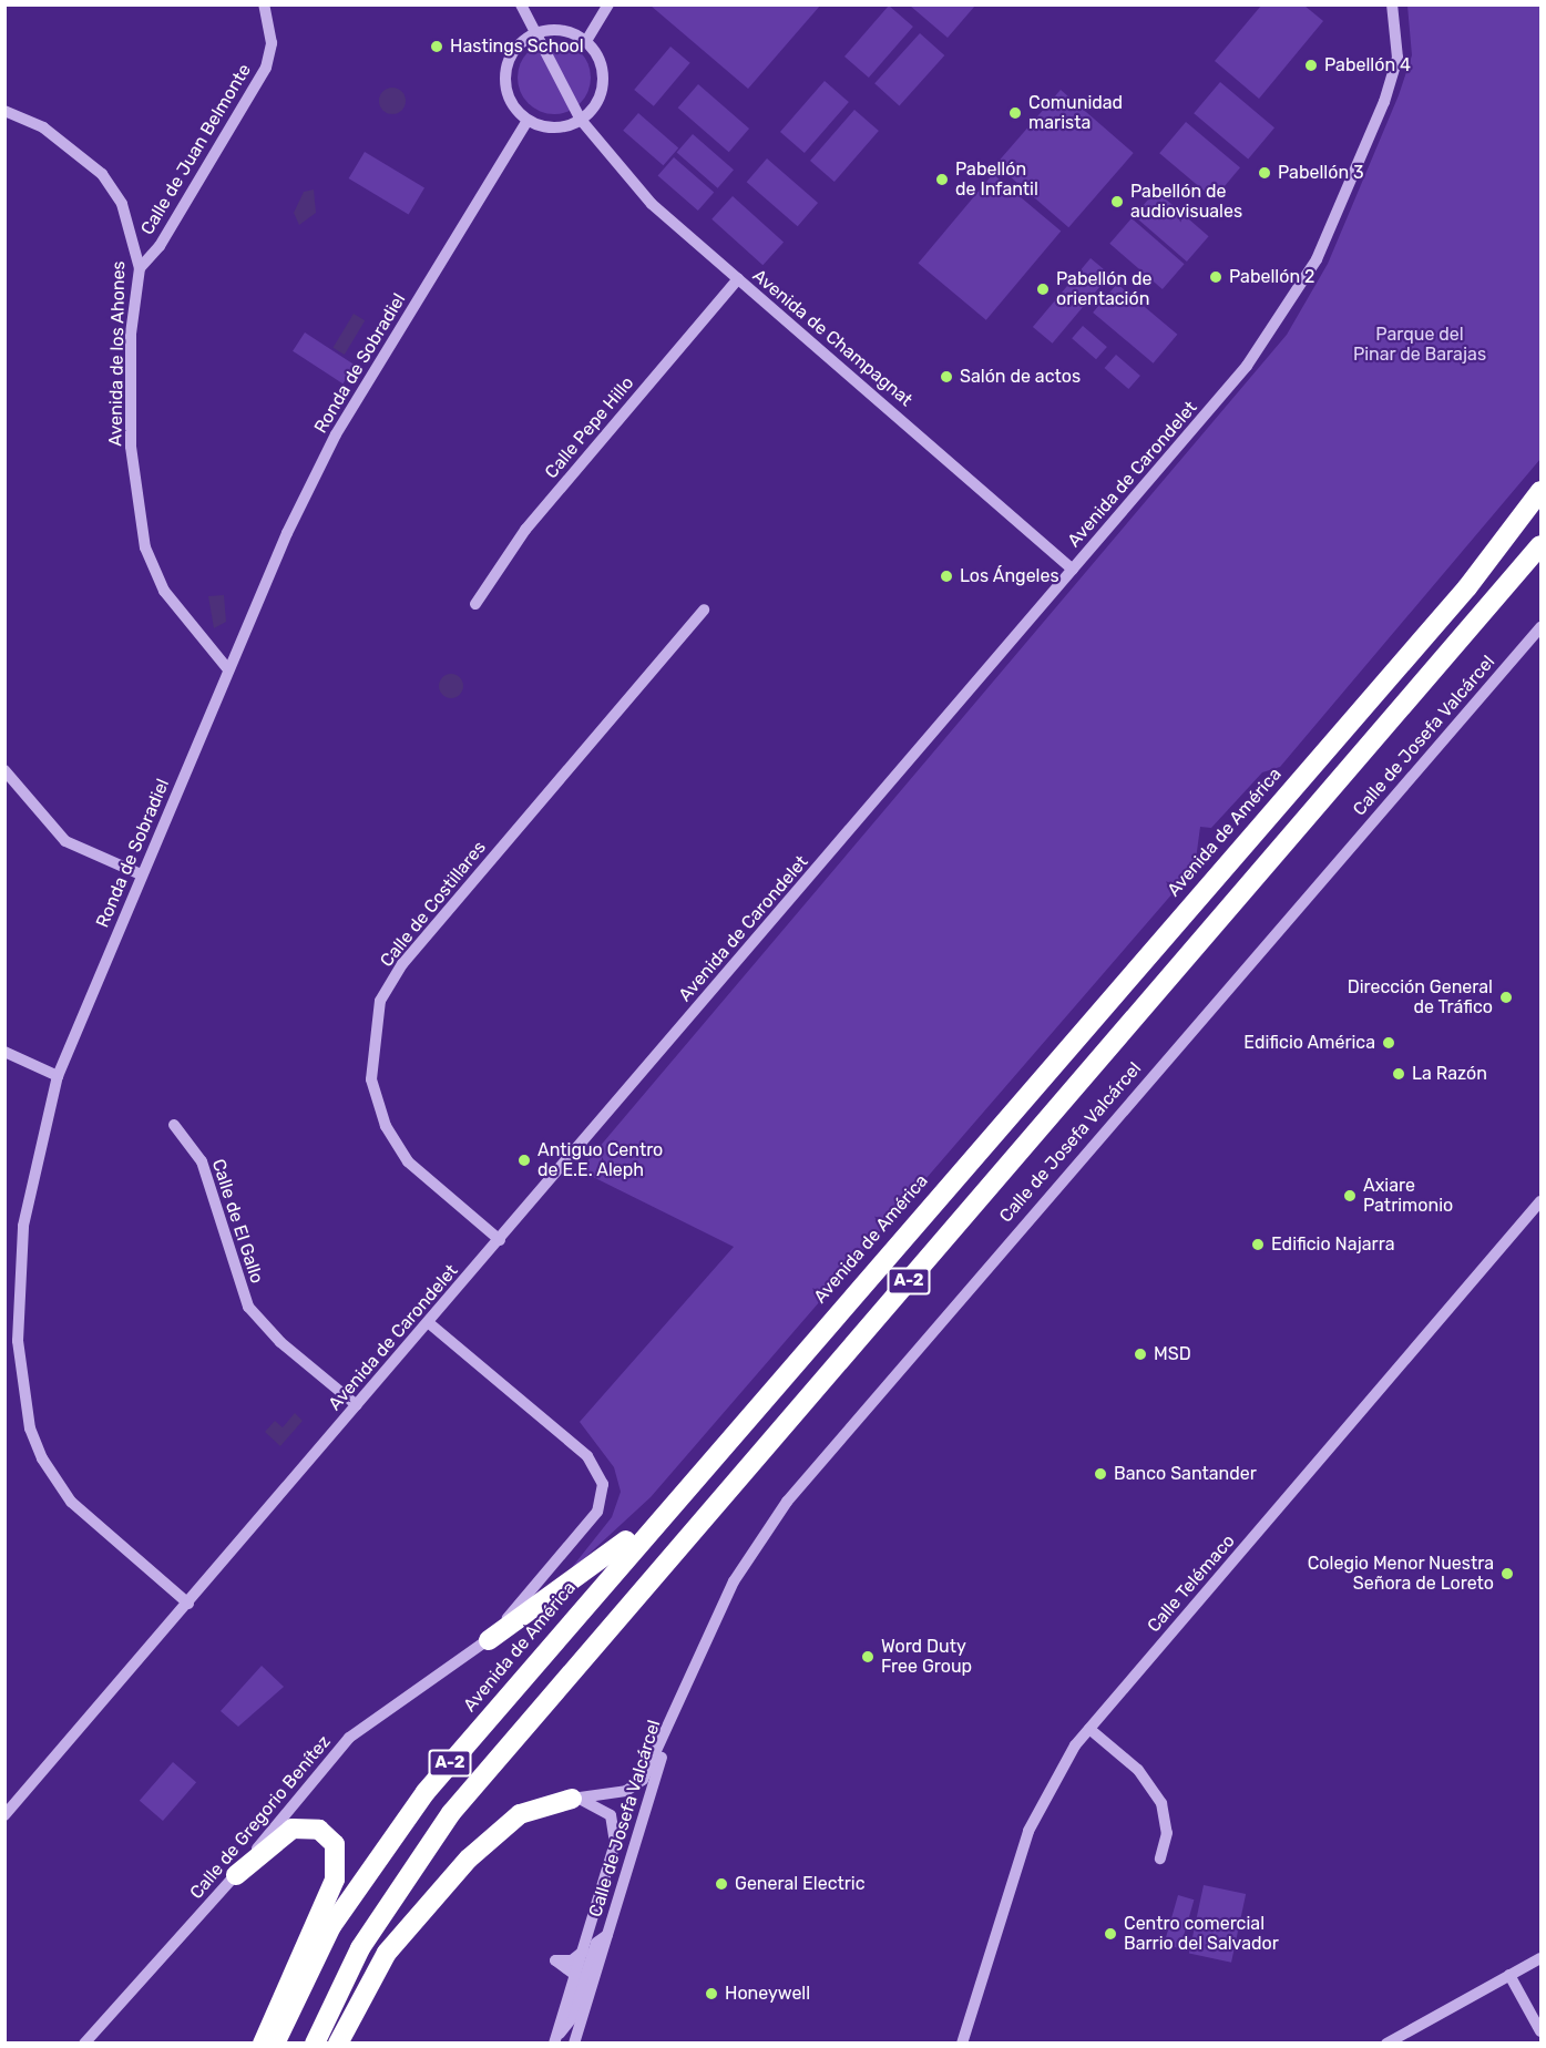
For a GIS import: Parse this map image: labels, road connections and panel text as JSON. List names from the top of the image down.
{
  "streets": {
    "highway": ["Avenida de América", "A-2"],
    "street": [
      "Calle de Juan Belmonte",
      "Avenida de Champagnat",
      "Avenida de los Ahones",
      "Ronda de Sobradiel",
      "Calle Pepe Hillo",
      "Avenida de Carondelet",
      "Calle de Josefa Valcárcel",
      "Calle de Costillares",
      "Calle de El Gallo",
      "Calle Telémaco",
      "Calle de Gregorio Benítez"
    ]
  },
  "crossings": [
    ["Calle de Juan Belmonte", "Avenida de los Ahones"],
    ["Avenida de Champagnat", "Calle Pepe Hillo"],
    ["Avenida de Champagnat", "Avenida de Carondelet"],
    ["Avenida de los Ahones", "Ronda de Sobradiel"],
    ["Ronda de Sobradiel", "Avenida de Carondelet"],
    ["Avenida de Carondelet", "Calle de Costillares"],
    ["Avenida de Carondelet", "Calle de El Gallo"],
    ["Avenida de Carondelet", "Calle de Gregorio Benítez"]
  ],
  "parks": ["Parque del Pinar de Barajas"],
  "places": [
    "Hastings School",
    "Pabellón 4",
    "Comunidad marista",
    "Pabellón 3",
    "Pabellón de Infantil",
    "Pabellón de audiovisuales",
    "Pabellón 2",
    "Pabellón de orientación",
    "Salón de actos",
    "Los Ángeles",
    "Dirección General de Tráfico",
    "Edificio América",
    "La Razón",
    "Antiguo Centro de E.E. Aleph",
    "Axiare Patrimonio",
    "Edificio Najarra",
    "MSD",
    "Banco Santander",
    "Colegio Menor Nuestra Señora de Loreto",
    "Word Duty Free Group",
    "General Electric",
    "Centro comercial Barrio del Salvador",
    "Honeywell"
  ]
}
